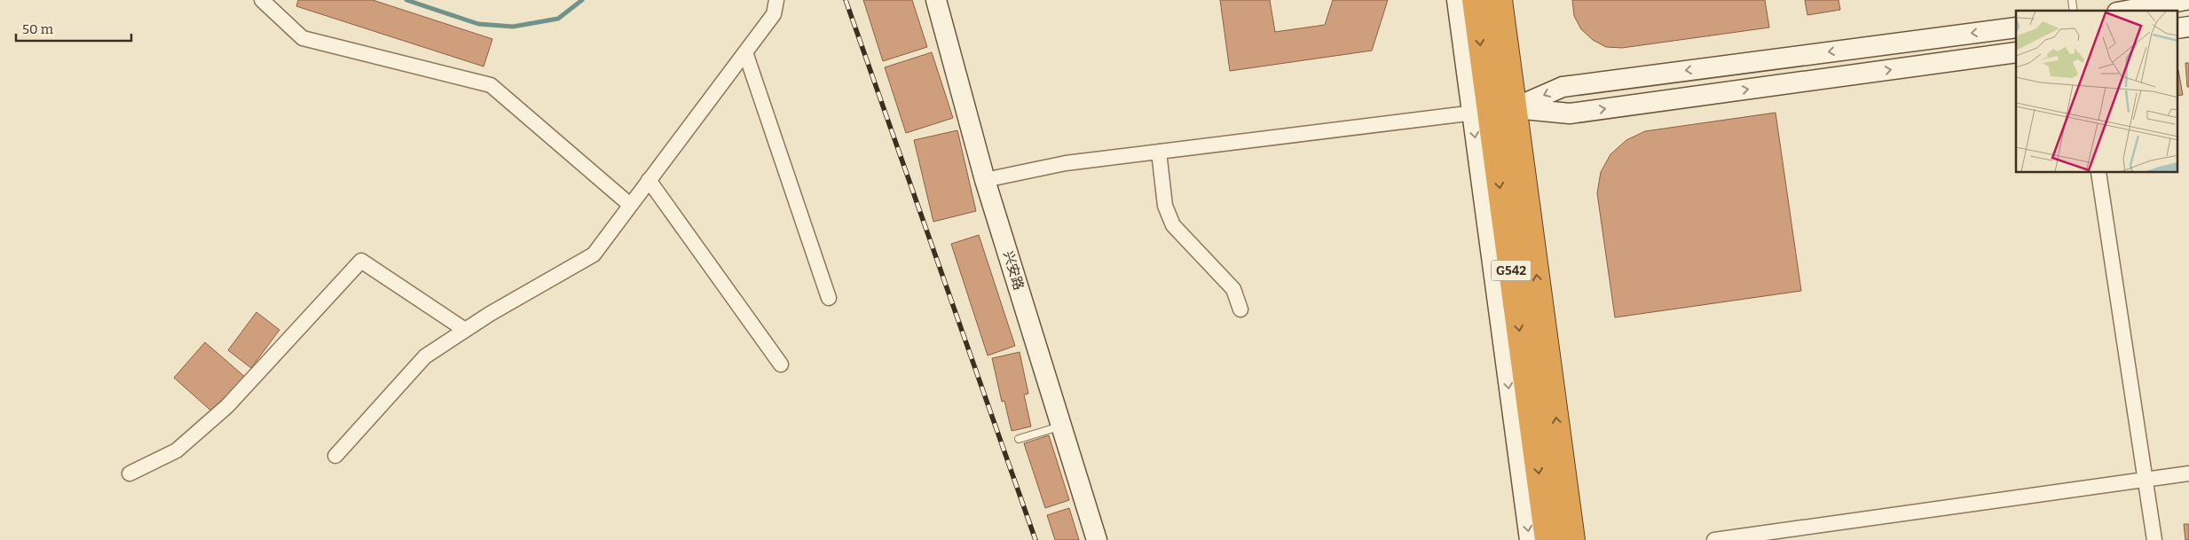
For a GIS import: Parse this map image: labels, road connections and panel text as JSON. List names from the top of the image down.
{
  "streets": {
    "highway": ["G542"],
    "street": ["兴安路"]
  },
  "scale_bar": "50 m"
}
